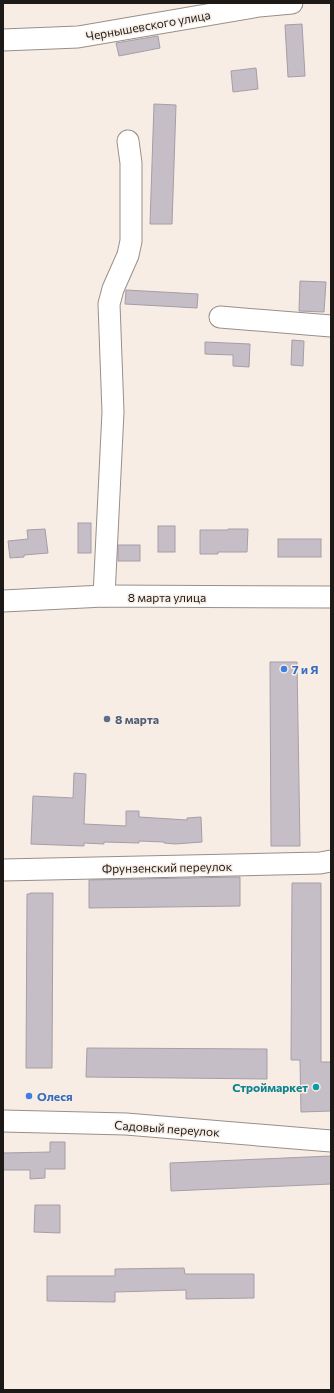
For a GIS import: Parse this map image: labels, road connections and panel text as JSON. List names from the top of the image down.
{
  "streets": {
    "street": [
      "Чернышевского улица",
      "8 марта улица",
      "Фрунзенский переулок",
      "Садовый переулок"
    ]
  },
  "places": [
    "7 и Я",
    "8 марта",
    "Строймаркет",
    "Олеся"
  ]
}
